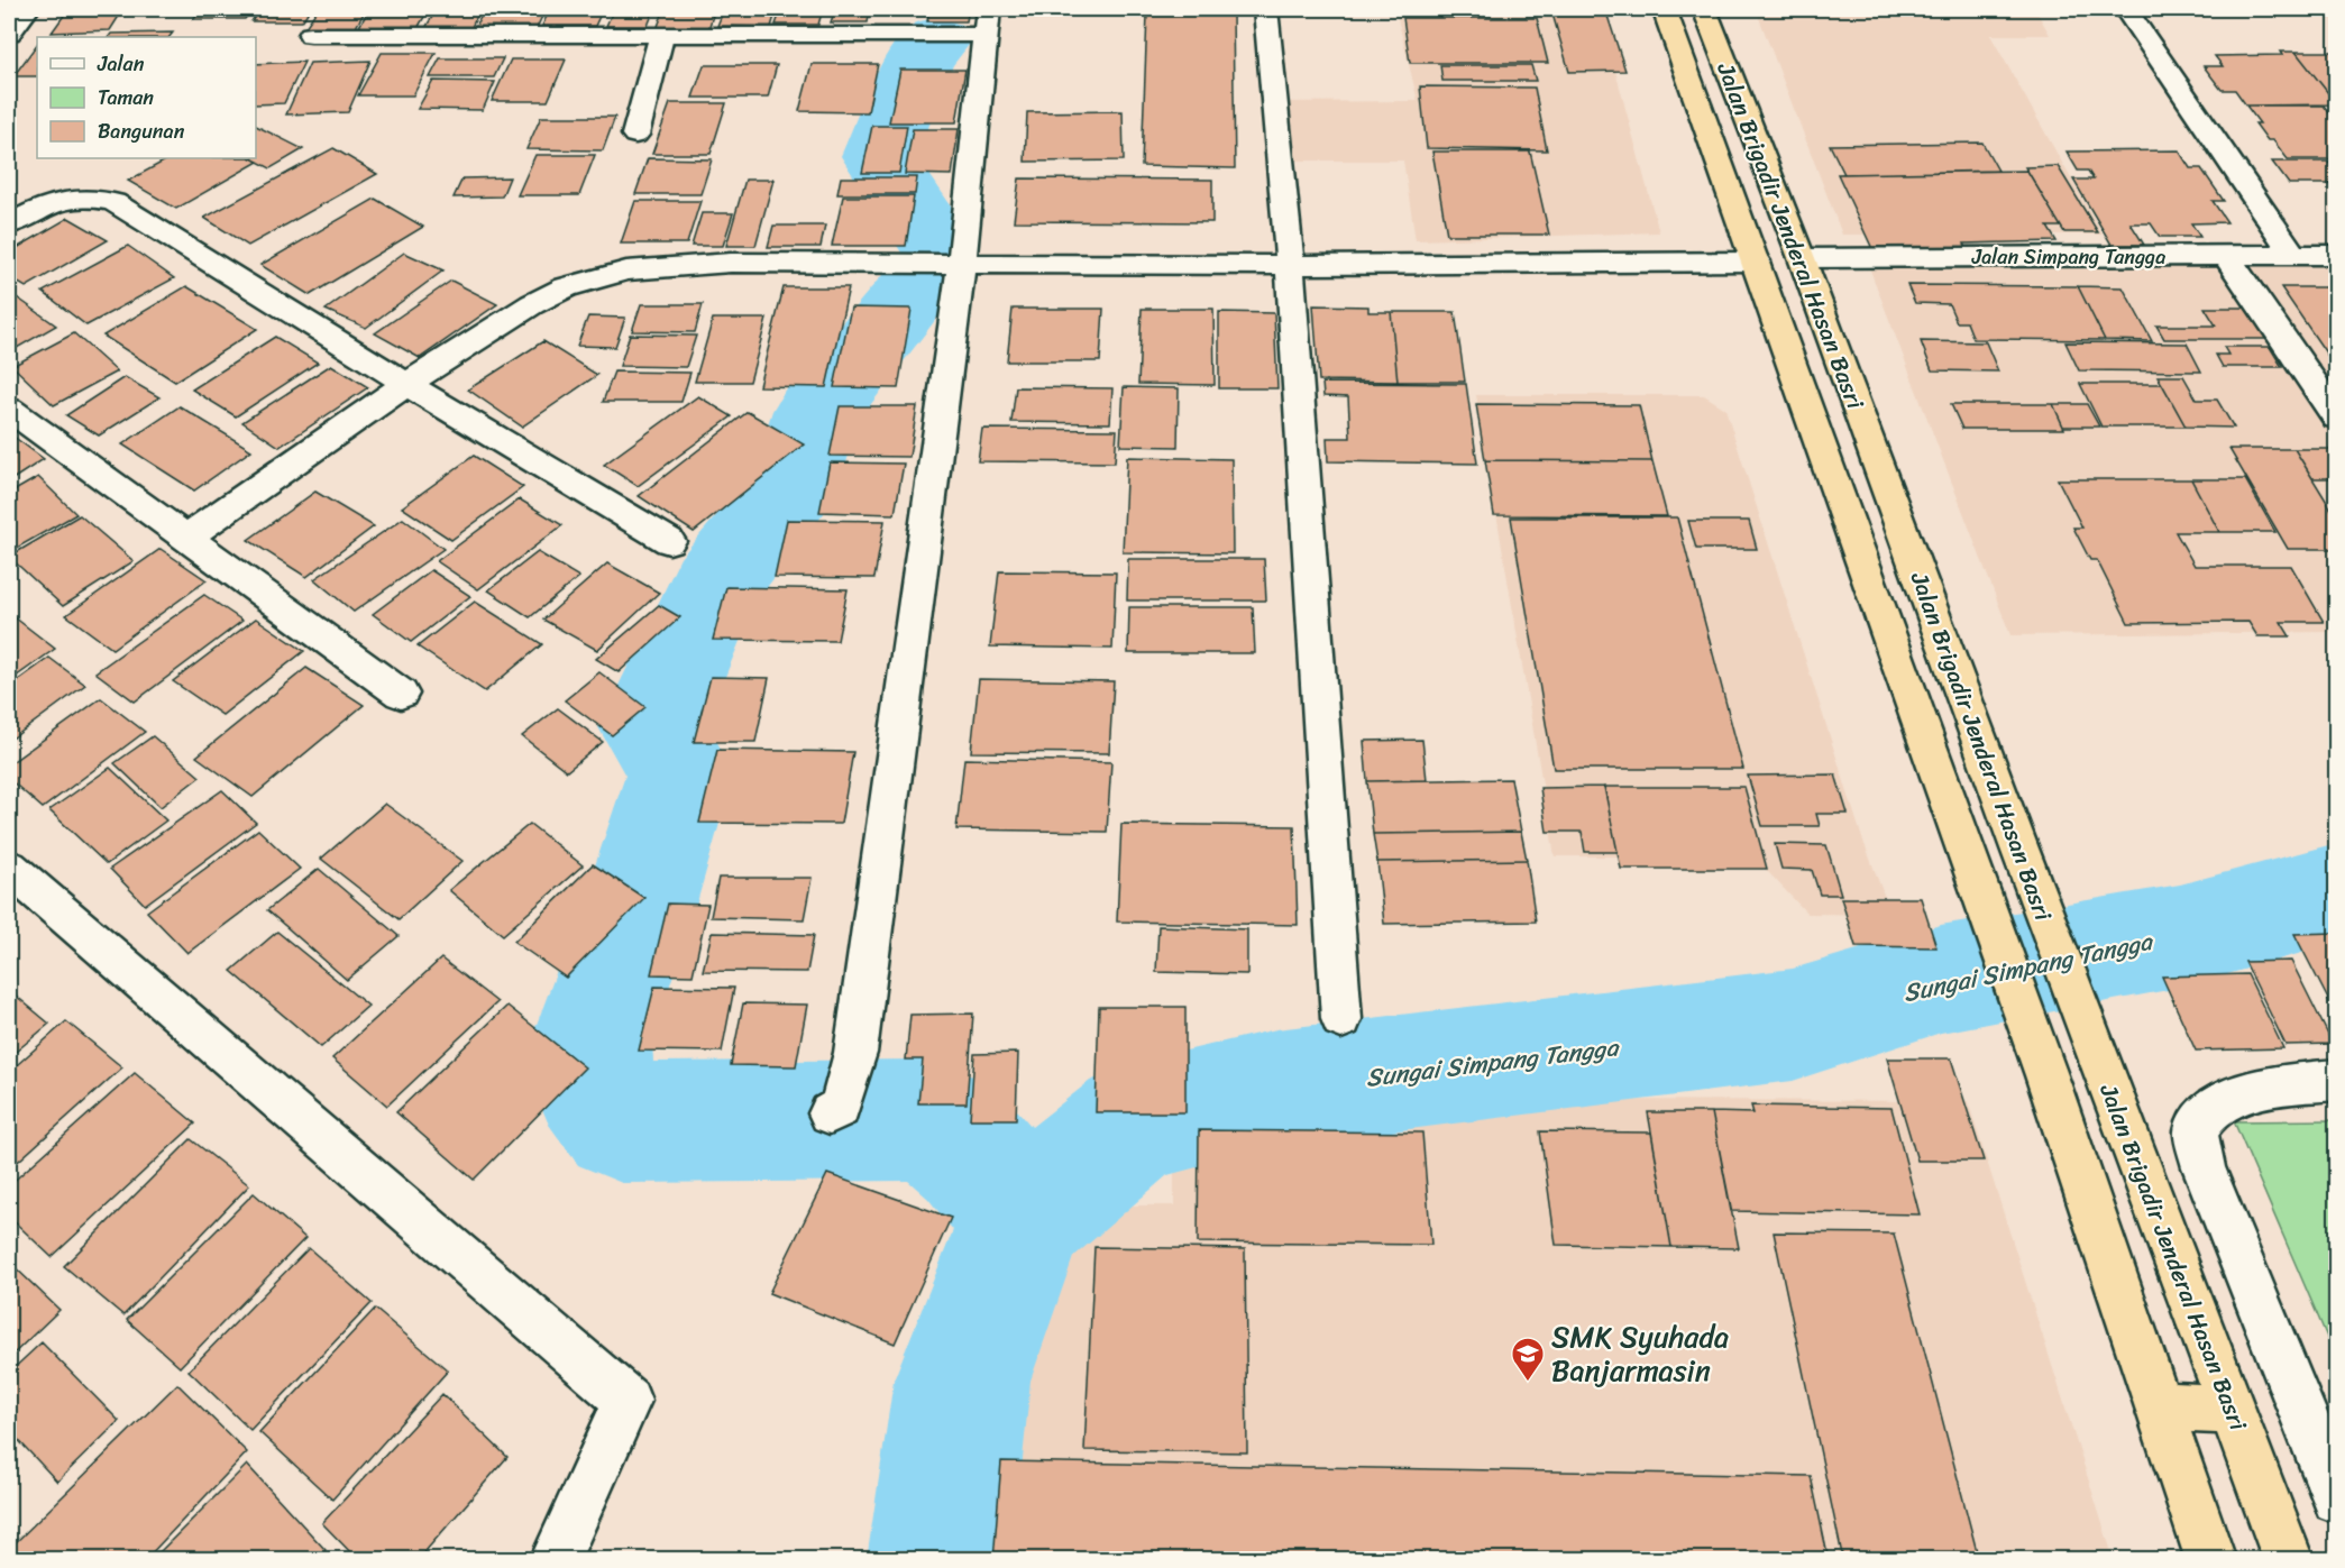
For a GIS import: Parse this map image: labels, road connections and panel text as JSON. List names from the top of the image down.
{
  "streets": {
    "highway": ["Jalan Brigadir Jenderal Hasan Basri"],
    "street": ["Jalan Simpang Tangga"]
  },
  "crossings": [
    ["Jalan Brigadir Jenderal Hasan Basri", "Jalan Simpang Tangga"]
  ],
  "water": ["Sungai Simpang Tangga"],
  "places": {
    "school or university": ["SMK Syuhada Banjarmasin"]
  },
  "legend": ["Jalan", "Taman", "Bangunan"]
}
